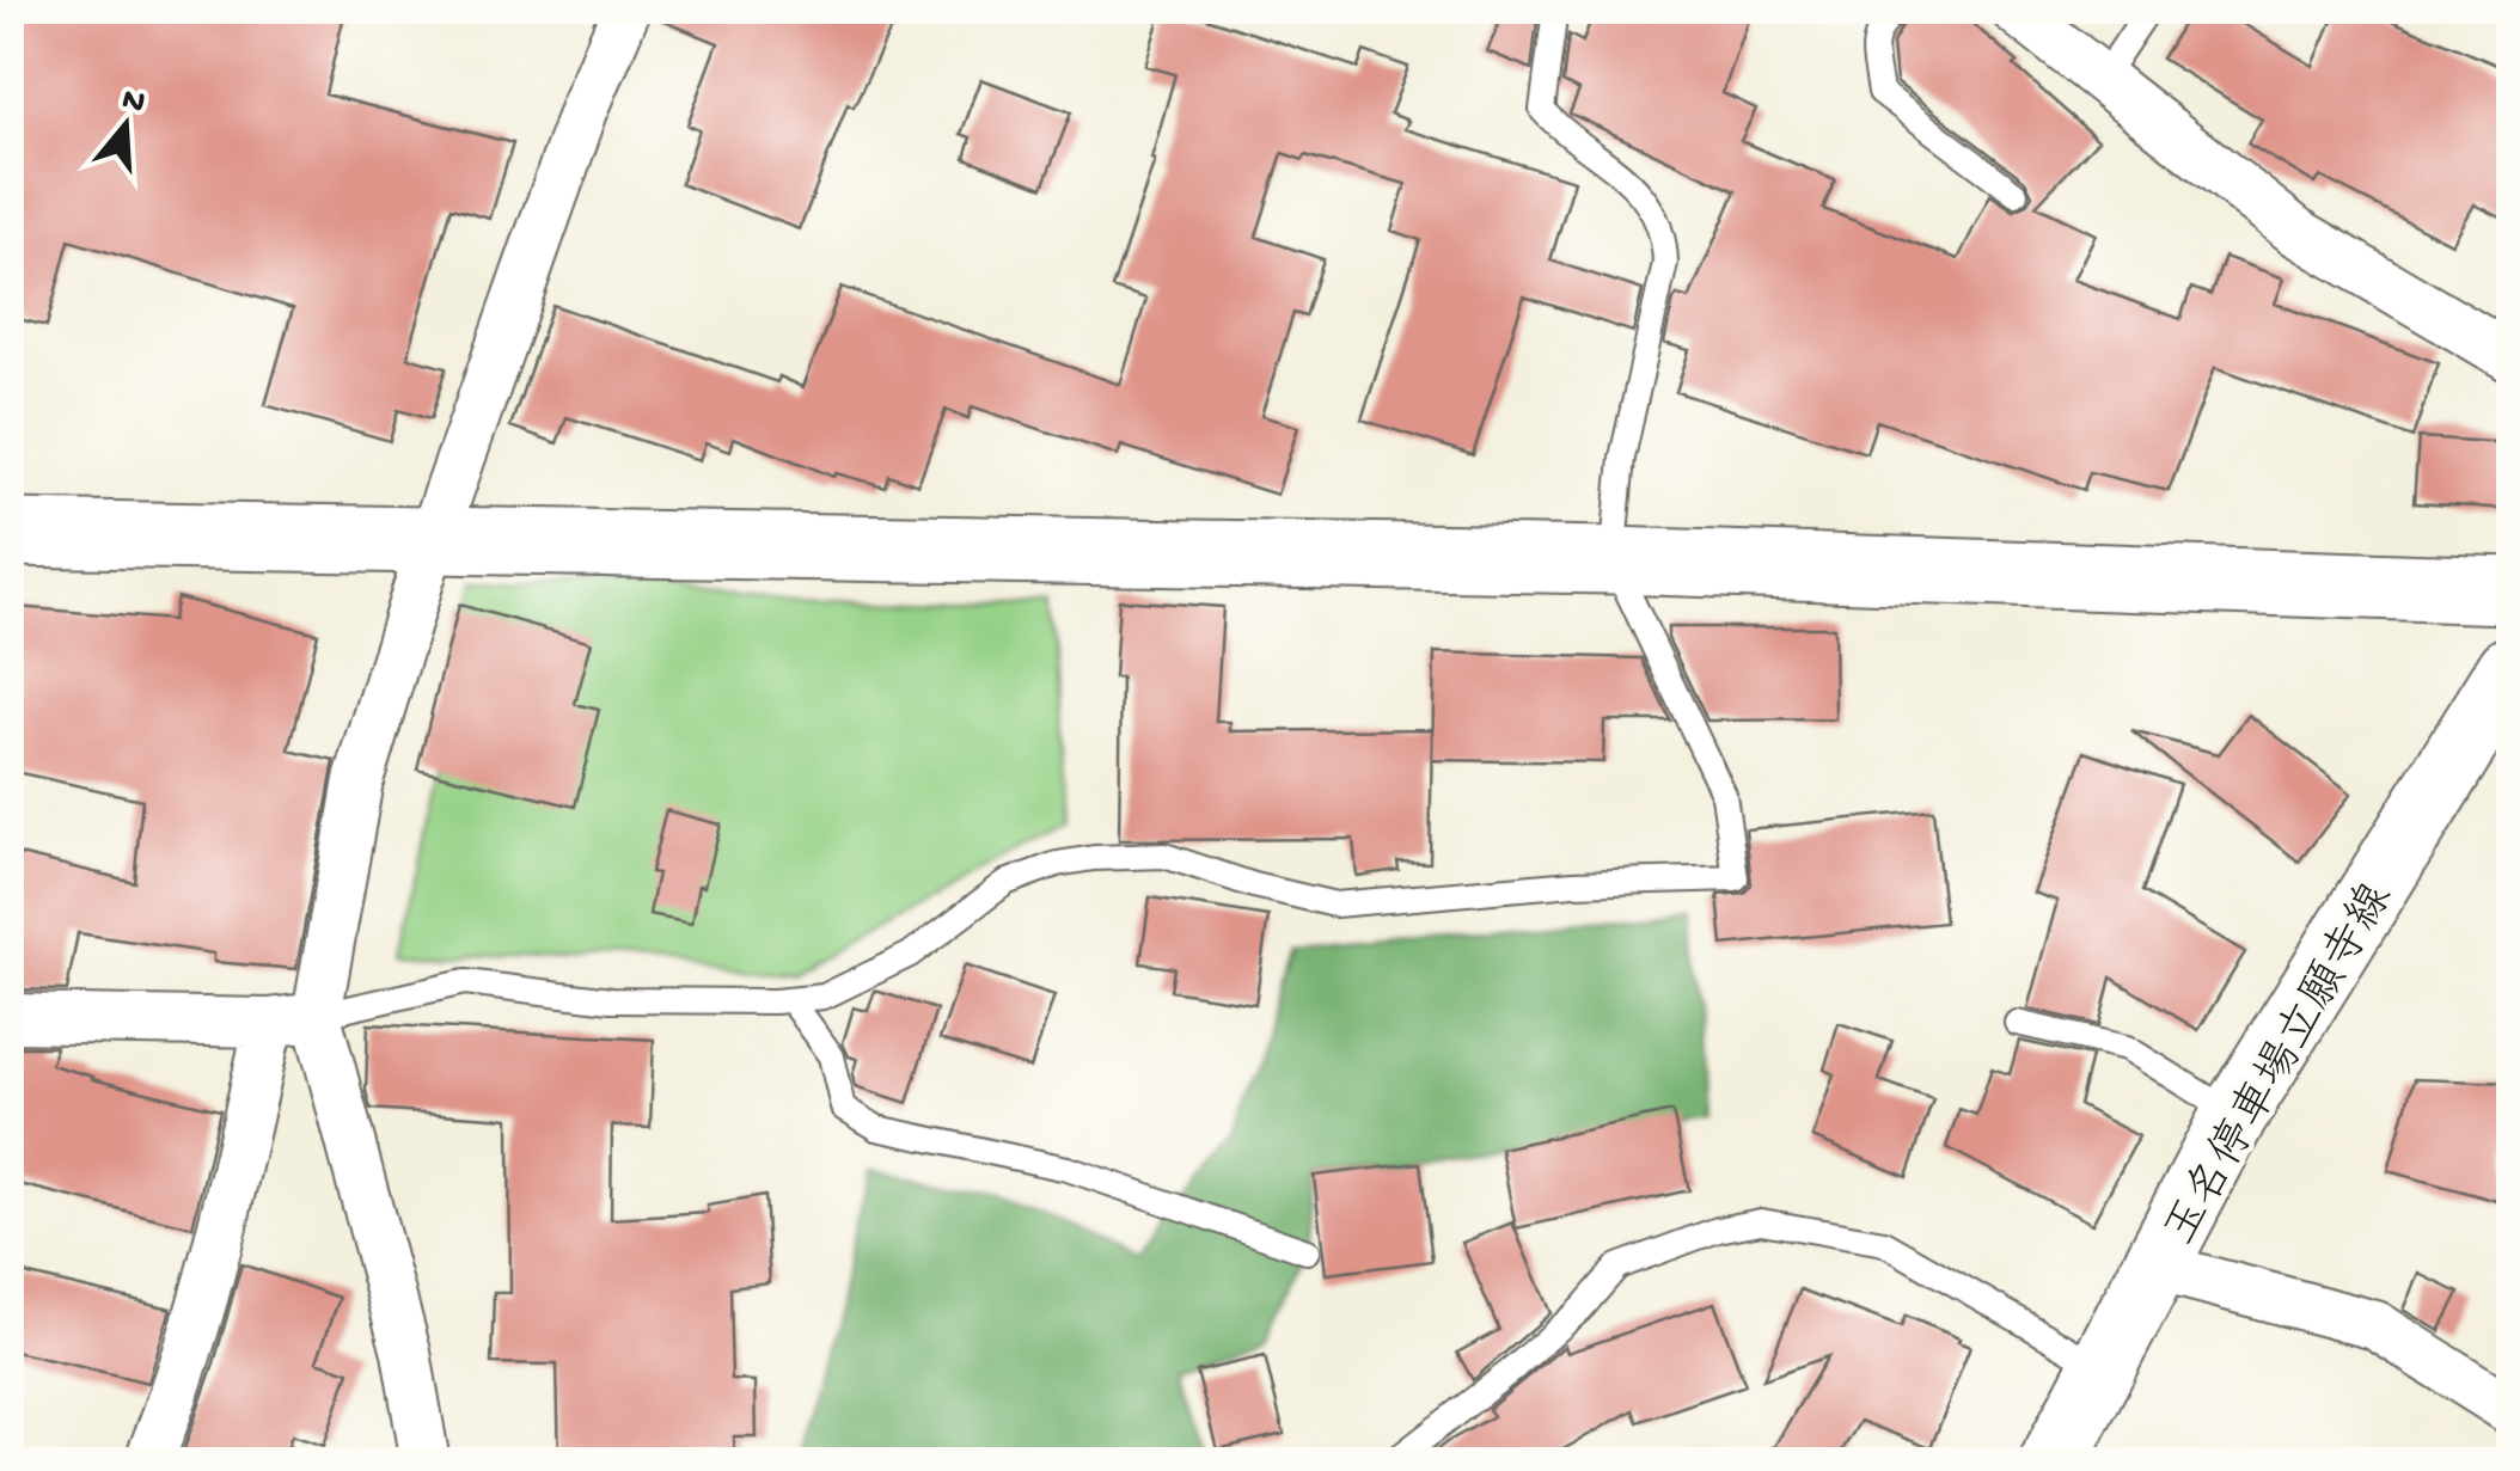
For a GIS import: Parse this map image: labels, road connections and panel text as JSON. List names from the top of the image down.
{
  "streets": {
    "street": ["玉名停車場立願寺線"]
  },
  "north": "top"
}
